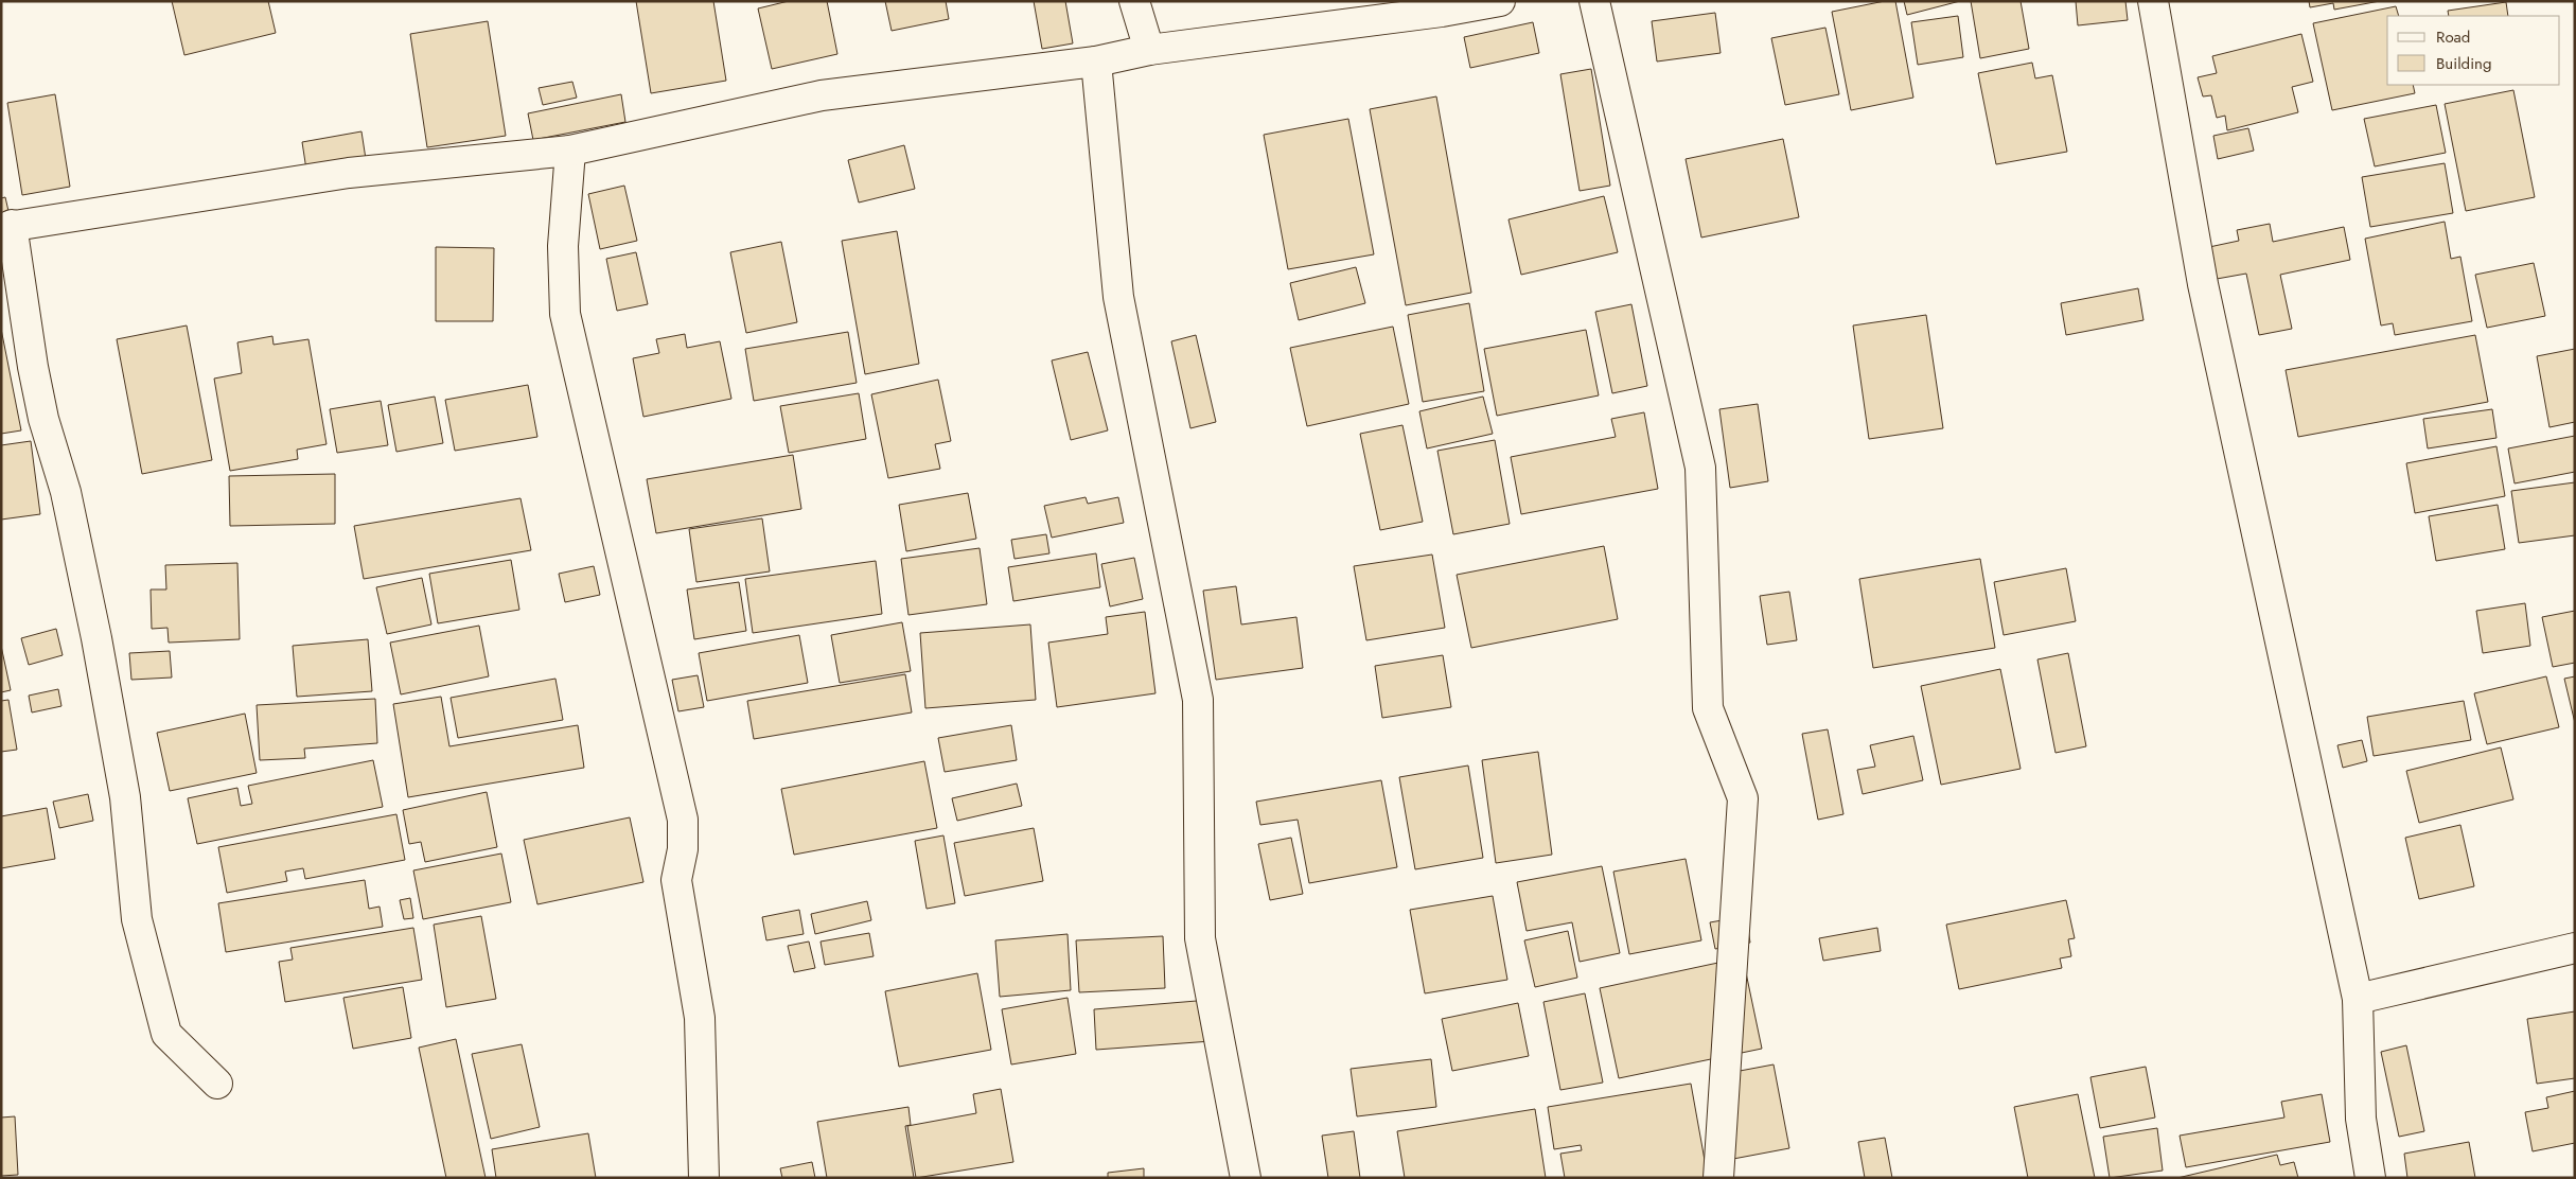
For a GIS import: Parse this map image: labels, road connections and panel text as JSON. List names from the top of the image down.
{
  "legend": ["Road", "Building"]
}
